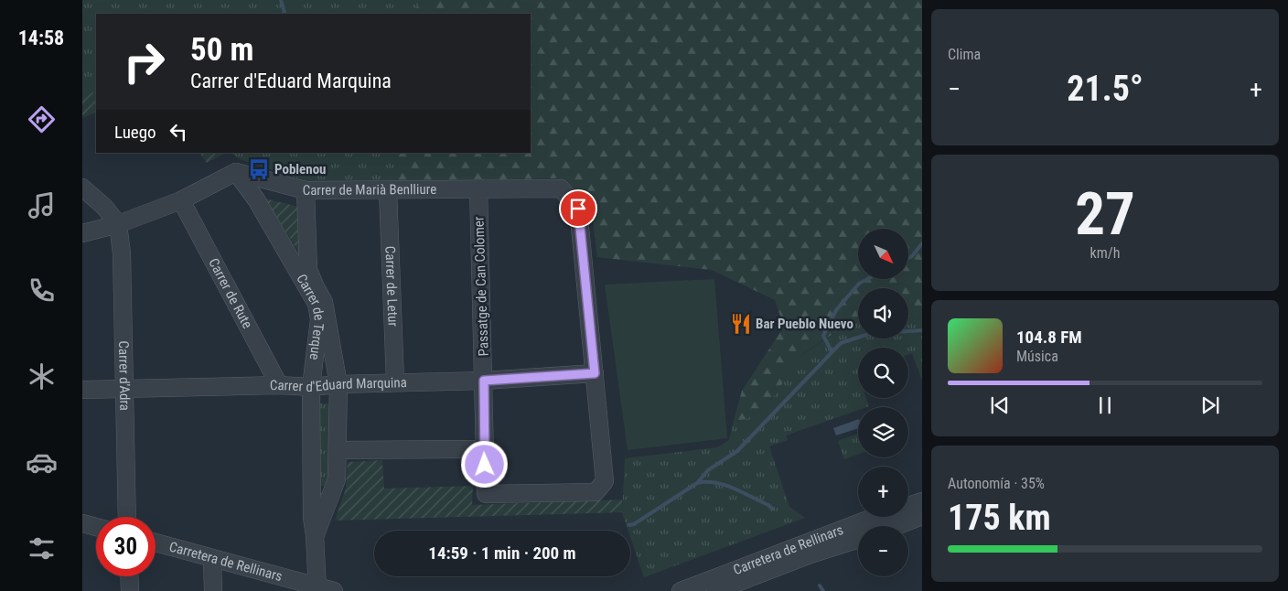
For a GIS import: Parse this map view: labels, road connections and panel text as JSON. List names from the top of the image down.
{
  "streets": {
    "street": [
      "Carrer de Marià Benlliure",
      "Carrer de Letur",
      "Passatge de Can Colomer",
      "Carrer de Rute",
      "Carrer de Terque",
      "Carrer d'Adra",
      "Carrer d'Eduard Marquina",
      "Carretera de Rellinars"
    ]
  },
  "crossings": [
    ["Carrer de Marià Benlliure", "Carrer de Letur"],
    ["Carrer de Marià Benlliure", "Passatge de Can Colomer"],
    ["Carrer de Marià Benlliure", "Carrer de Terque"],
    ["Carrer de Marià Benlliure", "Carrer d'Eduard Marquina"],
    ["Carrer de Letur", "Carrer d'Eduard Marquina"],
    ["Passatge de Can Colomer", "Carrer d'Eduard Marquina"],
    ["Carrer de Rute", "Carrer d'Eduard Marquina"],
    ["Carrer de Terque", "Carrer d'Eduard Marquina"],
    ["Carrer de Terque", "Carretera de Rellinars"],
    ["Carrer d'Adra", "Carrer d'Eduard Marquina"]
  ],
  "places": {
    "bus stop": ["Poblenou"],
    "restaurant": ["Bar Pueblo Nuevo"]
  },
  "north": "bottom right",
  "page": {
    "tabs": "14:58",
    "tile": [
      "Clima",
      ["27", "km/h"],
      ["Autonomía · 35%", "175 km"]
    ],
    "turn": ["50 m", "Carrer d'Eduard Marquina"],
    "heat": ["−", "21.5°", "+"],
    "then": "Luego",
    "map_buttons": ["+", "−"],
    "song": ["104.8 FM", "Música"],
    "limit": "30",
    "trip": "14:59 · 1 min · 200 m"
  }
}
